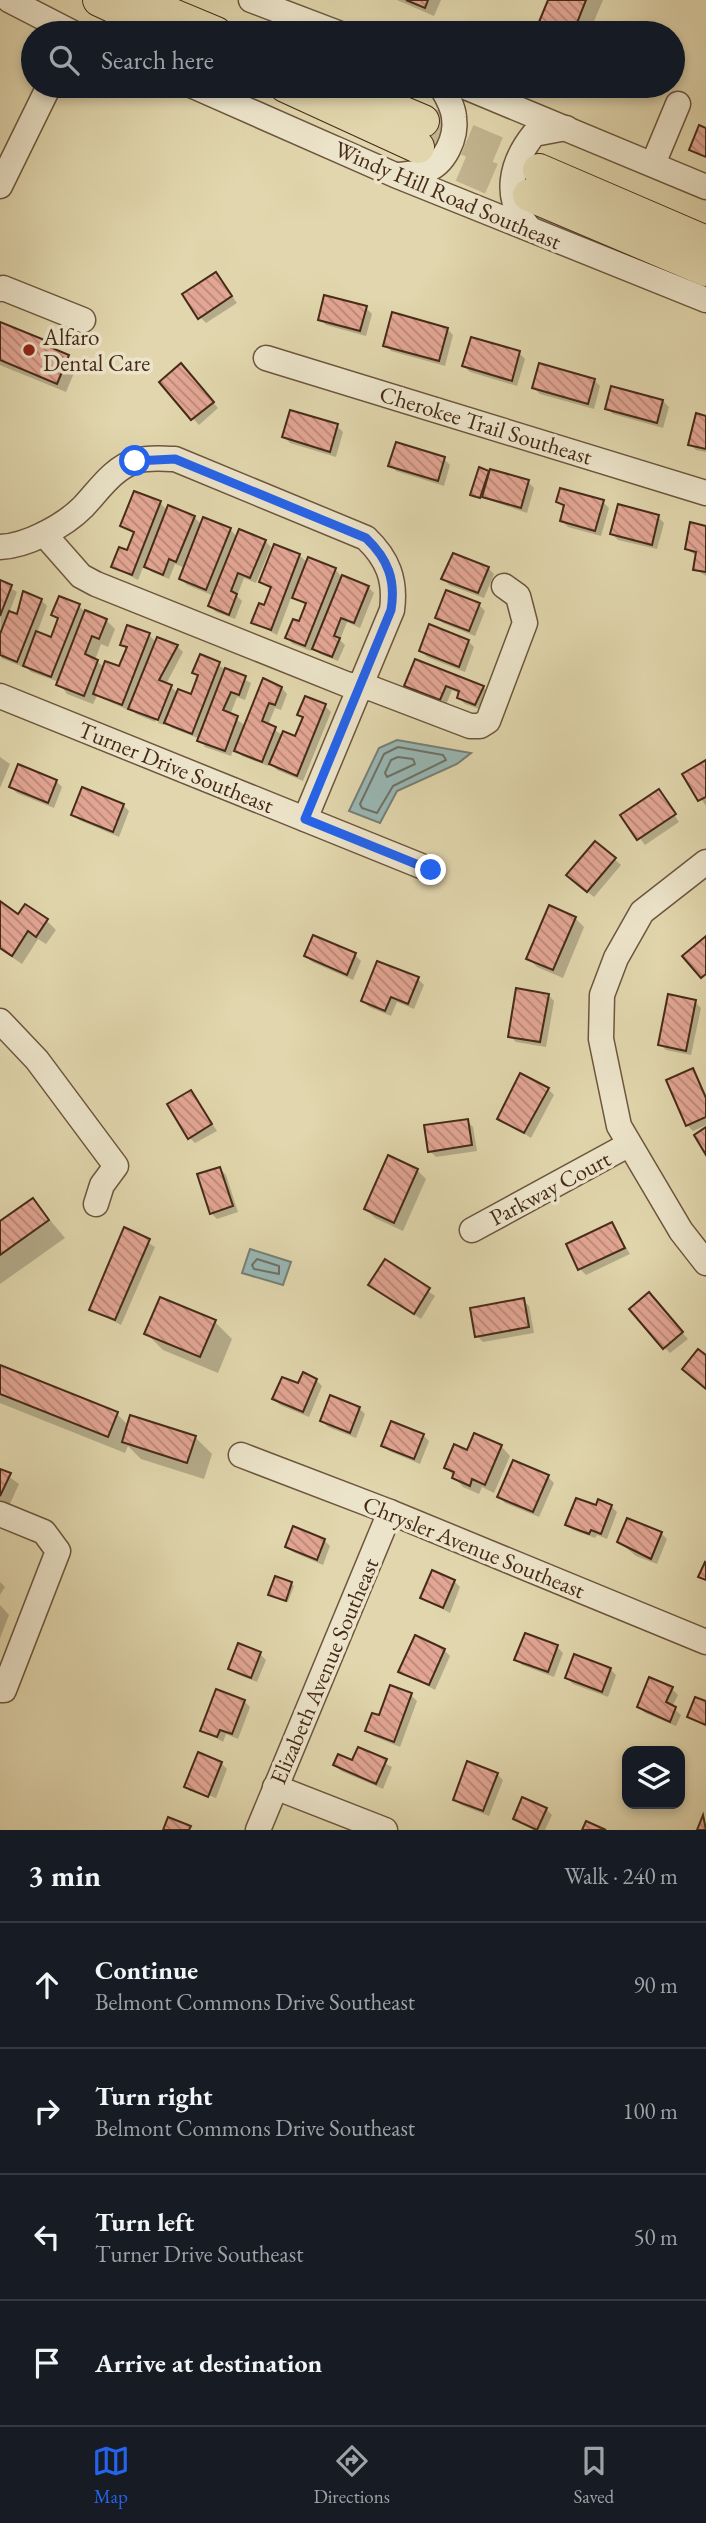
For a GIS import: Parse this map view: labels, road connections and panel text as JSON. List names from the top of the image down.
{
  "streets": {
    "main road": ["Windy Hill Road Southeast"],
    "street": [
      "Cherokee Trail Southeast",
      "Turner Drive Southeast",
      "Parkway Court",
      "Chrysler Avenue Southeast",
      "Elizabeth Avenue Southeast"
    ]
  },
  "crossings": [
    ["Chrysler Avenue Southeast", "Elizabeth Avenue Southeast"]
  ],
  "places": ["Alfaro Dental Care"],
  "page": {
    "search": "Search here",
    "heading": ["3 min", "Walk · 240 m"],
    "list": [
      ["Continue", "Belmont Commons Drive Southeast", "90 m"],
      ["Turn right", "Belmont Commons Drive Southeast", "100 m"],
      ["Turn left", "Turner Drive Southeast", "50 m"],
      "Arrive at destination"
    ],
    "nav": ["Map", "Directions", "Saved"]
  }
}
